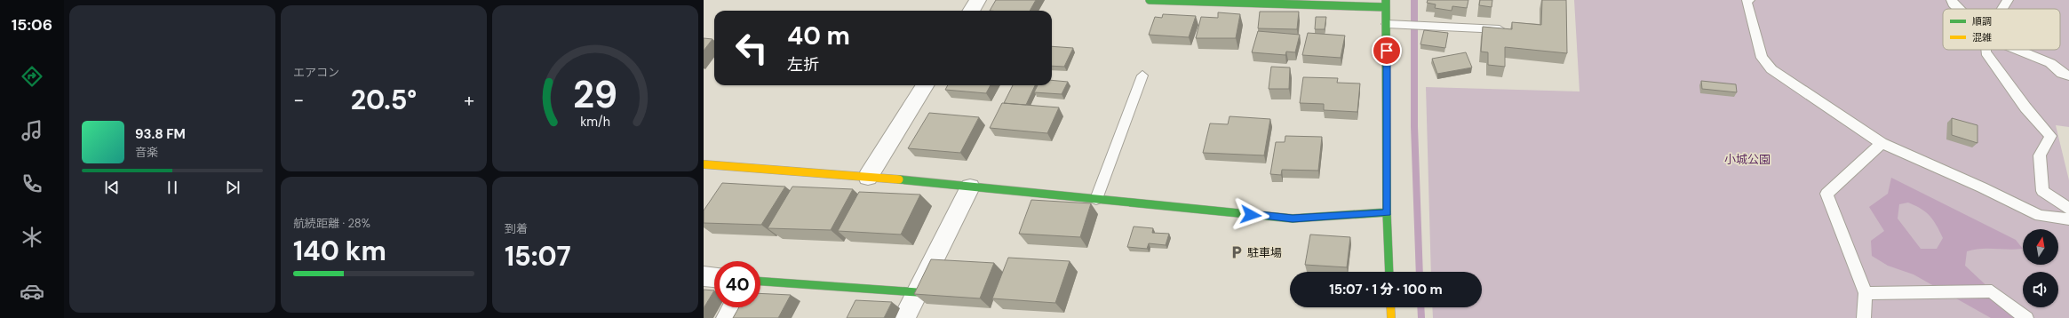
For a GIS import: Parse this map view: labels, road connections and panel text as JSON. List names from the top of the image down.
{
  "parks": ["小城公園"],
  "places": {
    "parking": ["駐車場"]
  },
  "legend": ["順調", "混雑"],
  "north": "top",
  "page": {
    "tabs": "15:06",
    "tile": [
      "エアコン",
      ["航続距離 · 28%", "140 km"],
      ["到着", "15:07"]
    ],
    "turn": ["40 m", "左折"],
    "heat": ["−", "20.5°", "+"],
    "song": ["93.8 FM", "音楽"],
    "limit": "40",
    "trip": "15:07 · 1 分 · 100 m",
    "gauge": ["29", "km/h"]
  }
}
